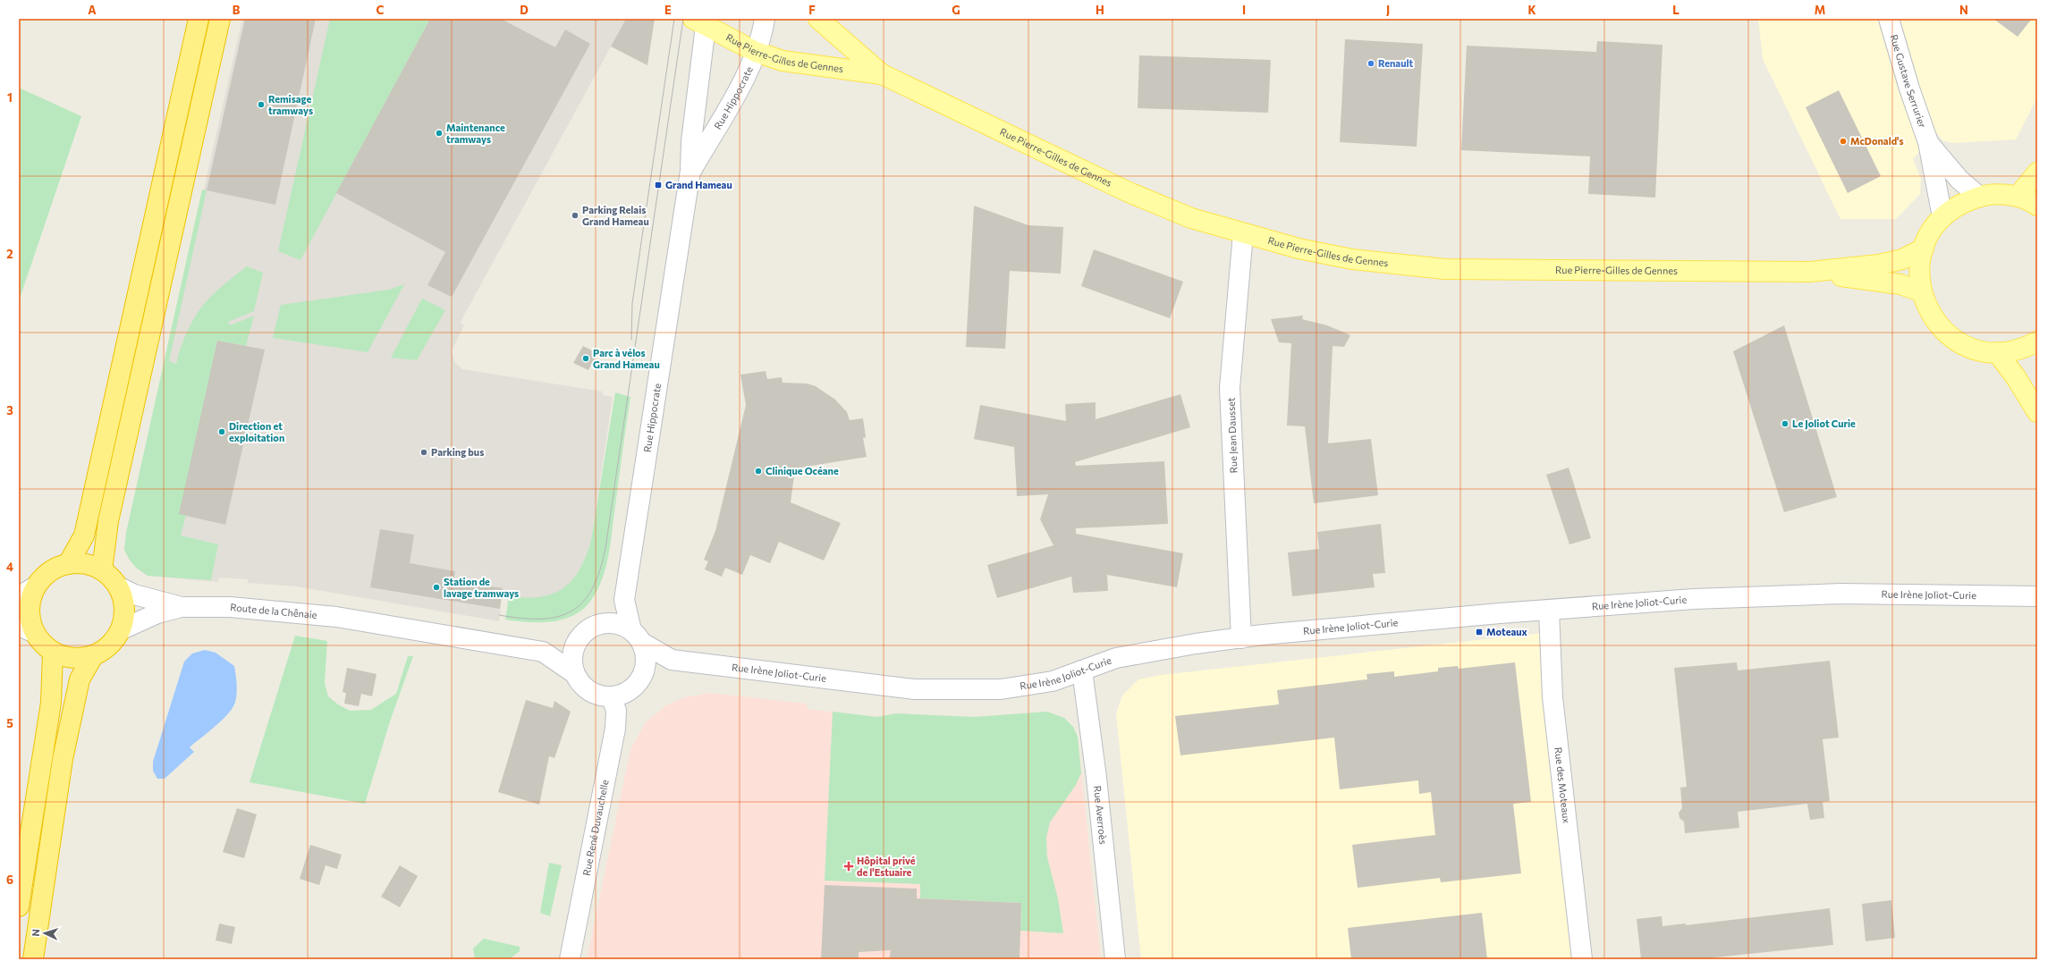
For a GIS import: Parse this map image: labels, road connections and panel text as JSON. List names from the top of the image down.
{
  "streets": {
    "main road": ["Rue Pierre-Gilles de Gennes"],
    "street": [
      "Rue Gustave Serrurier",
      "Rue Hippocrate",
      "Rue Jean Dausset",
      "Rue Irène Joliot-Curie",
      "Route de la Chênaie",
      "Rue des Moteaux",
      "Rue Averroès",
      "Rue René Duvauchelle"
    ]
  },
  "crossings": [
    ["Rue Pierre-Gilles de Gennes", "Rue Hippocrate"],
    ["Rue Pierre-Gilles de Gennes", "Rue Jean Dausset"],
    ["Rue Hippocrate", "Rue Irène Joliot-Curie"],
    ["Rue Hippocrate", "Rue René Duvauchelle"],
    ["Rue Jean Dausset", "Rue Irène Joliot-Curie"],
    ["Rue Irène Joliot-Curie", "Rue des Moteaux"],
    ["Rue Irène Joliot-Curie", "Rue Averroès"],
    ["Rue Irène Joliot-Curie", "Rue René Duvauchelle"]
  ],
  "places": {
    "other": [
      "Renault",
      "Remisage tramways",
      "Maintenance tramways",
      "McDonald's",
      "Parking Relais Grand Hameau",
      "Parc à vélos Grand Hameau",
      "Le Joliot Curie",
      "Direction et exploitation",
      "Parking bus",
      "Clinique Océane",
      "Station de lavage tramways"
    ],
    "transit": ["Grand Hameau", "Moteaux"],
    "health": ["Hôpital privé de l'Estuaire"]
  },
  "north": "left",
  "grid": {
    "columns": [
      "A",
      "B",
      "C",
      "D",
      "E",
      "F",
      "G",
      "H",
      "I",
      "J",
      "K",
      "L",
      "M",
      "N"
    ],
    "rows": [
      "1",
      "2",
      "3",
      "4",
      "5",
      "6"
    ]
  }
}
